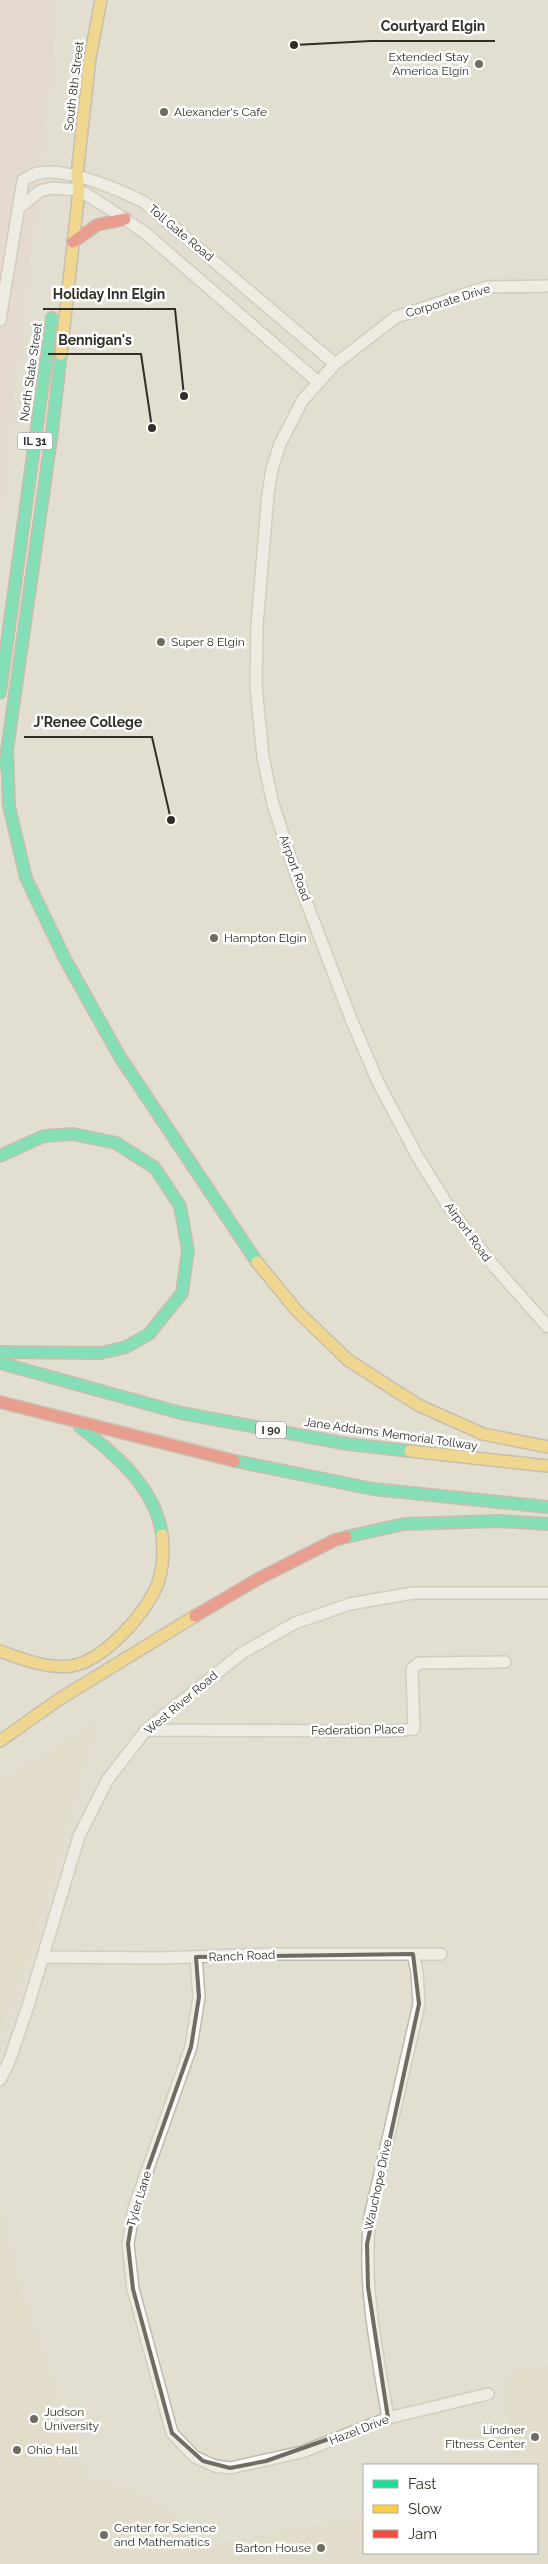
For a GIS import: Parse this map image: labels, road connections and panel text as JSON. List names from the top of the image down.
{
  "streets": {
    "main road": [
      "South 8th Street",
      "North State Street",
      "IL 31",
      "I 90",
      "Jane Addams Memorial Tollway"
    ],
    "street": [
      "Toll Gate Road",
      "Corporate Drive",
      "Airport Road",
      "West River Road",
      "Federation Place",
      "Ranch Road",
      "Wauchope Drive",
      "Tyler Lane",
      "Hazel Drive"
    ]
  },
  "crossings": [
    ["South 8th Street", "Toll Gate Road"],
    ["South 8th Street", "North State Street"],
    ["Toll Gate Road", "Corporate Drive"],
    ["Toll Gate Road", "North State Street"],
    ["Toll Gate Road", "Airport Road"],
    ["Corporate Drive", "Airport Road"],
    ["West River Road", "Federation Place"],
    ["West River Road", "Ranch Road"],
    ["Ranch Road", "Wauchope Drive"],
    ["Ranch Road", "Tyler Lane"],
    ["Wauchope Drive", "Hazel Drive"],
    ["Tyler Lane", "Hazel Drive"]
  ],
  "places": [
    "Courtyard Elgin",
    "Extended Stay America Elgin",
    "Alexander's Cafe",
    "Holiday Inn Elgin",
    "Bennigan's",
    "Super 8 Elgin",
    "J'Renee College",
    "Hampton Elgin",
    "Judson University",
    "Lindner Fitness Center",
    "Ohio Hall",
    "Center for Science and Mathematics",
    "Barton House"
  ],
  "legend": ["Fast", "Slow", "Jam"]
}
